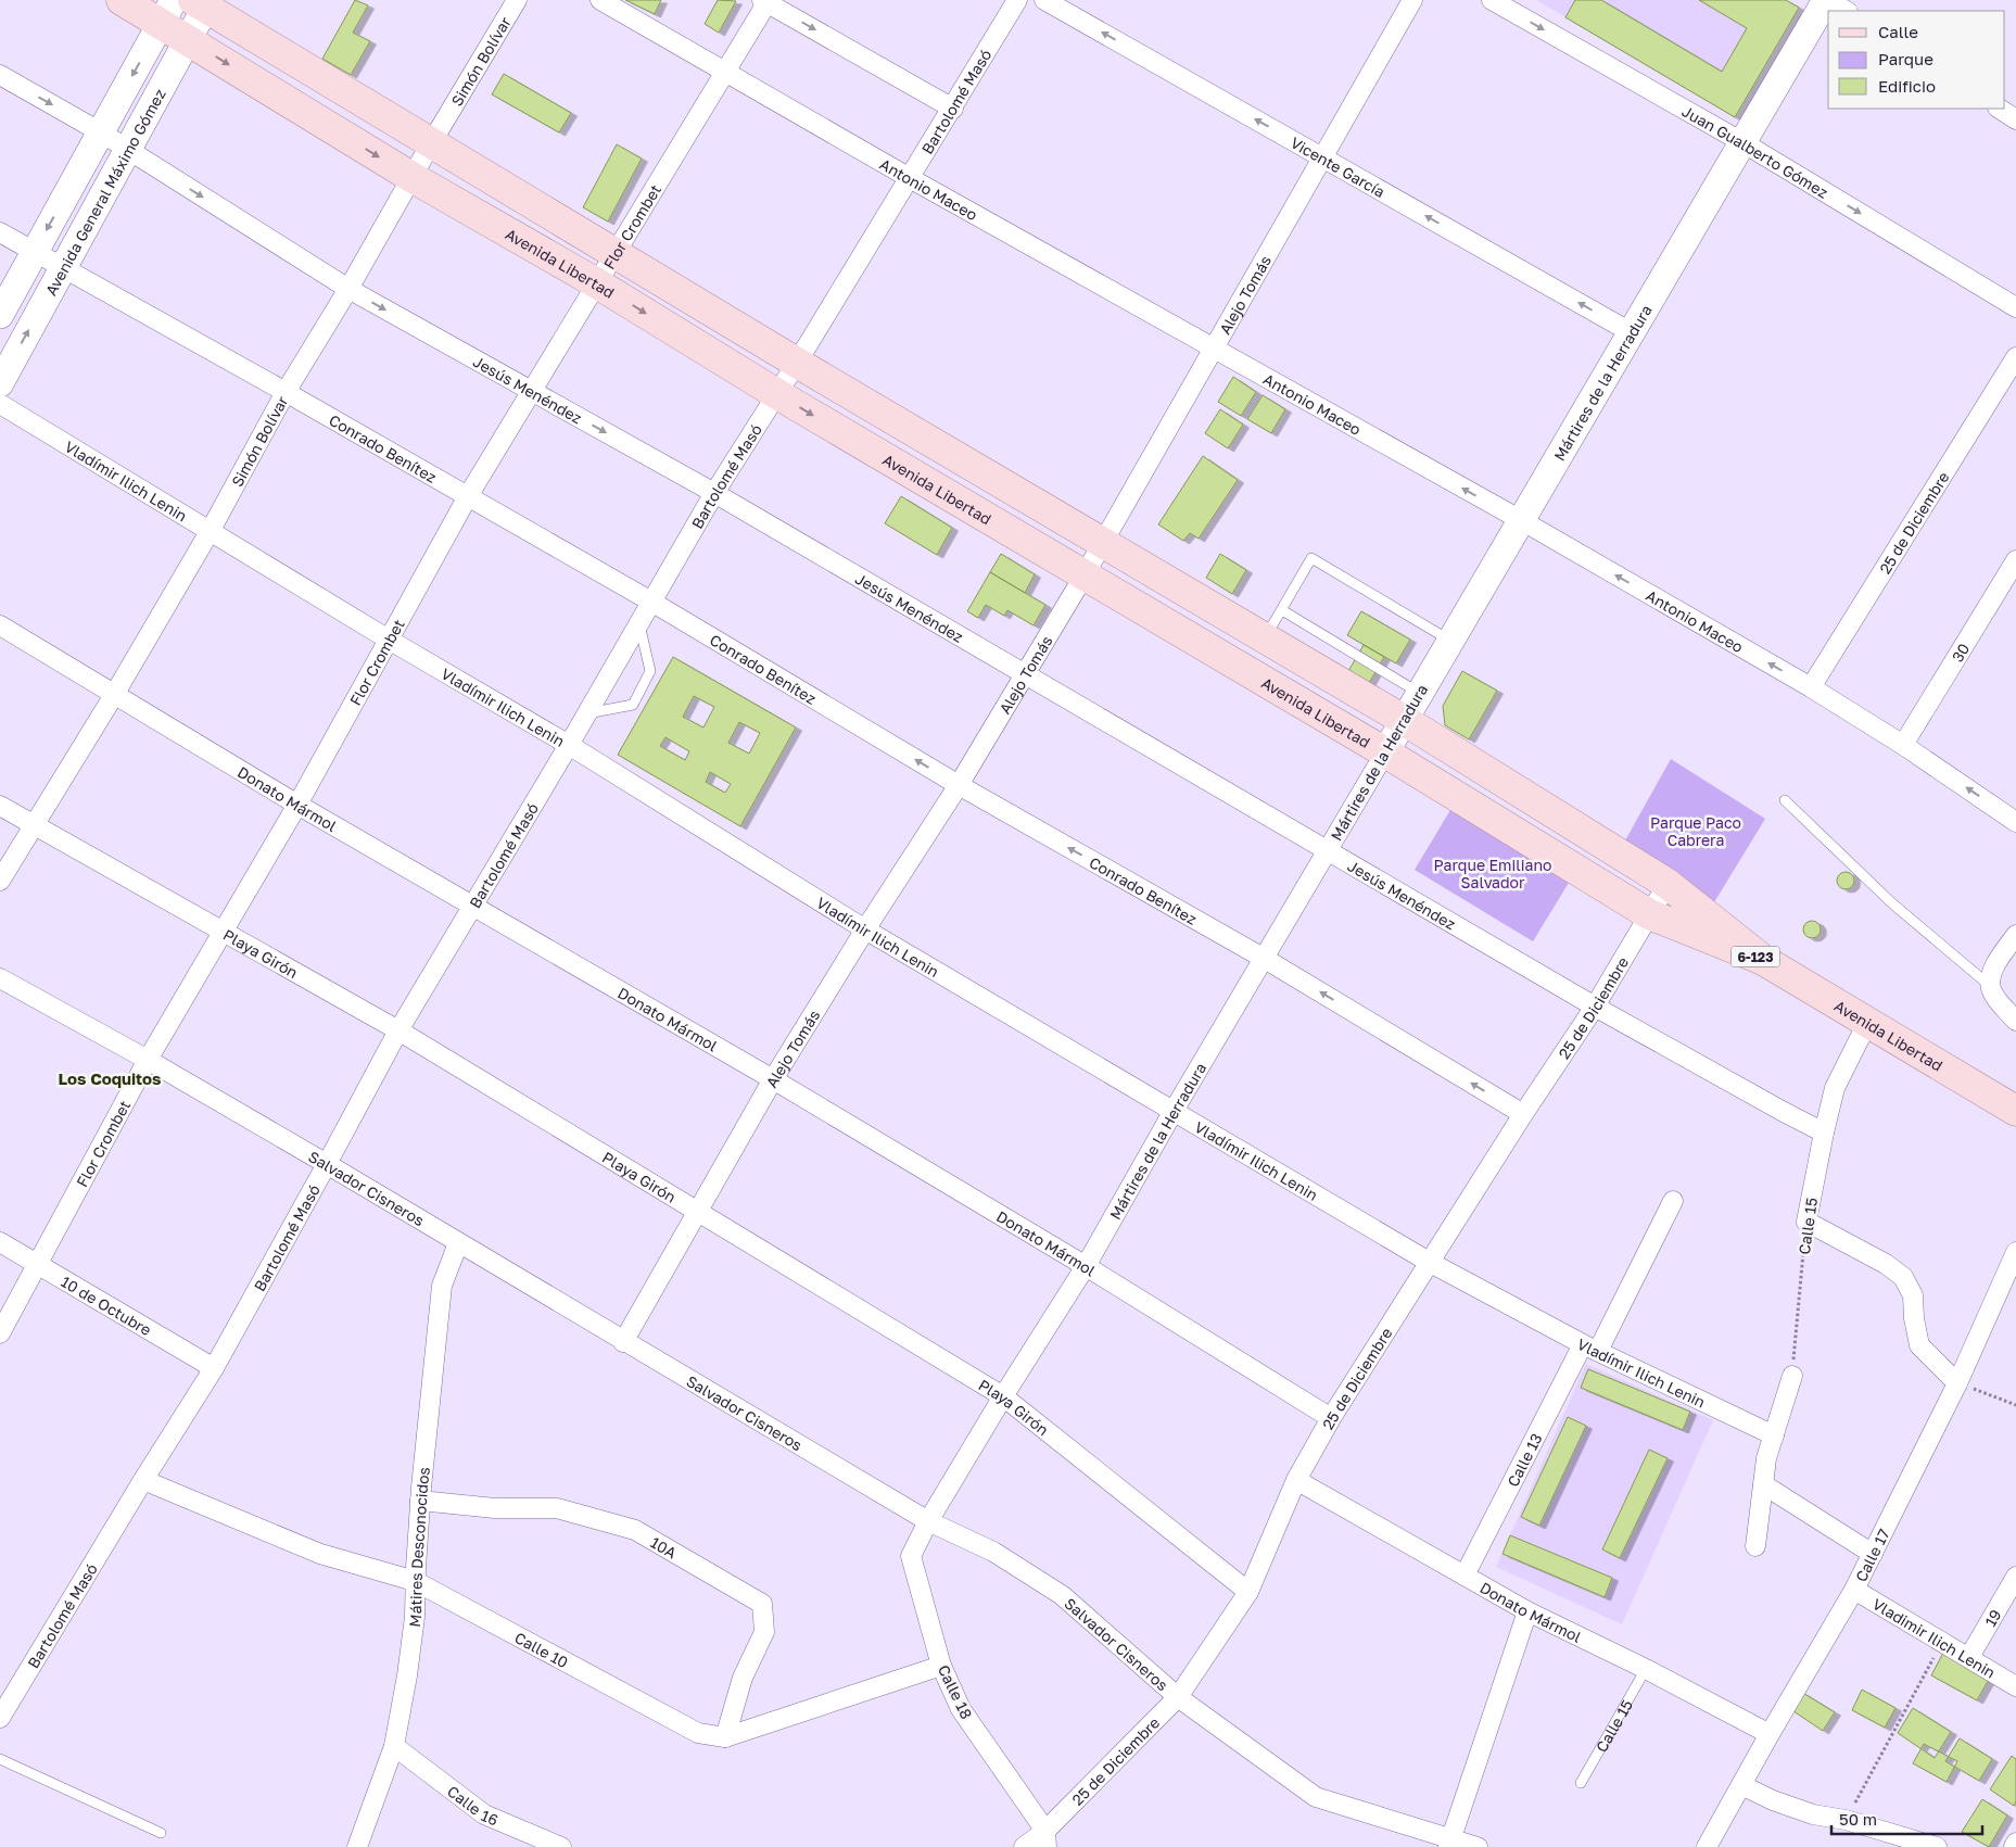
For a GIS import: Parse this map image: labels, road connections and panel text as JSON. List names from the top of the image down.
{
  "streets": {
    "main road": ["Avenida Libertad", "6-123"],
    "street": [
      "Simón Bolívar",
      "Bartolomé Masó",
      "Juan Gualberto Gómez",
      "Vicente García",
      "Antonio Maceo",
      "Avenida General Máximo Gómez",
      "Flor Crombet",
      "Alejo Tomás",
      "Mártires de la Herradura",
      "Jesús Menéndez",
      "Conrado Benítez",
      "Vladímir Ilich Lenin",
      "25 de Diciembre",
      "30",
      "Donato Mármol",
      "Playa Girón",
      "Salvador Cisneros",
      "Calle 15",
      "10 de Octubre",
      "Calle 13",
      "Mátires Desconocidos",
      "10A",
      "Calle 17",
      "19",
      "Vladimir Ilich Lenin",
      "Calle 10",
      "Calle 18",
      "Calle 16"
    ]
  },
  "crossings": [
    ["Simón Bolívar", "Avenida Libertad"],
    ["Simón Bolívar", "Jesús Menéndez"],
    ["Simón Bolívar", "Conrado Benítez"],
    ["Simón Bolívar", "Vladímir Ilich Lenin"],
    ["Simón Bolívar", "Donato Mármol"],
    ["Simón Bolívar", "Playa Girón"],
    ["Bartolomé Masó", "Antonio Maceo"],
    ["Bartolomé Masó", "Avenida Libertad"],
    ["Bartolomé Masó", "Jesús Menéndez"],
    ["Bartolomé Masó", "Conrado Benítez"],
    ["Bartolomé Masó", "Vladímir Ilich Lenin"],
    ["Bartolomé Masó", "Donato Mármol"],
    ["Bartolomé Masó", "Playa Girón"],
    ["Bartolomé Masó", "Salvador Cisneros"],
    ["Bartolomé Masó", "10 de Octubre"],
    ["Bartolomé Masó", "Calle 10"],
    ["Juan Gualberto Gómez", "Mártires de la Herradura"],
    ["Vicente García", "Alejo Tomás"],
    ["Vicente García", "Mártires de la Herradura"],
    ["Antonio Maceo", "Flor Crombet"],
    ["Antonio Maceo", "Alejo Tomás"],
    ["Antonio Maceo", "Mártires de la Herradura"],
    ["Antonio Maceo", "25 de Diciembre"],
    ["Antonio Maceo", "30"],
    ["Avenida General Máximo Gómez", "Avenida Libertad"],
    ["Avenida General Máximo Gómez", "Jesús Menéndez"],
    ["Avenida General Máximo Gómez", "Conrado Benítez"],
    ["Flor Crombet", "Avenida Libertad"],
    ["Flor Crombet", "Jesús Menéndez"],
    ["Flor Crombet", "Conrado Benítez"],
    ["Flor Crombet", "Vladímir Ilich Lenin"],
    ["Flor Crombet", "Donato Mármol"],
    ["Flor Crombet", "Playa Girón"],
    ["Flor Crombet", "Salvador Cisneros"],
    ["Flor Crombet", "10 de Octubre"],
    ["Avenida Libertad", "Alejo Tomás"],
    ["Avenida Libertad", "Mártires de la Herradura"],
    ["Avenida Libertad", "25 de Diciembre"],
    ["Avenida Libertad", "Calle 15"],
    ["Alejo Tomás", "Jesús Menéndez"],
    ["Alejo Tomás", "Conrado Benítez"],
    ["Alejo Tomás", "Vladímir Ilich Lenin"],
    ["Alejo Tomás", "Donato Mármol"],
    ["Alejo Tomás", "Playa Girón"],
    ["Alejo Tomás", "Salvador Cisneros"],
    ["Mártires de la Herradura", "Jesús Menéndez"],
    ["Mártires de la Herradura", "Conrado Benítez"],
    ["Mártires de la Herradura", "Vladímir Ilich Lenin"],
    ["Mártires de la Herradura", "Donato Mármol"],
    ["Mártires de la Herradura", "Playa Girón"],
    ["Mártires de la Herradura", "Salvador Cisneros"],
    ["Mártires de la Herradura", "Calle 18"],
    ["Jesús Menéndez", "25 de Diciembre"],
    ["Jesús Menéndez", "Calle 15"],
    ["Conrado Benítez", "25 de Diciembre"],
    ["Vladímir Ilich Lenin", "25 de Diciembre"],
    ["Vladímir Ilich Lenin", "Calle 13"],
    ["25 de Diciembre", "Donato Mármol"],
    ["25 de Diciembre", "Playa Girón"],
    ["25 de Diciembre", "Salvador Cisneros"],
    ["25 de Diciembre", "Calle 18"],
    ["Donato Mármol", "Calle 15"],
    ["Donato Mármol", "Calle 13"],
    ["Donato Mármol", "Calle 17"],
    ["Salvador Cisneros", "Mátires Desconocidos"],
    ["Salvador Cisneros", "Calle 18"],
    ["Mátires Desconocidos", "10A"],
    ["Mátires Desconocidos", "Calle 10"],
    ["Mátires Desconocidos", "Calle 16"],
    ["10A", "Calle 10"],
    ["Calle 17", "Vladimir Ilich Lenin"],
    ["19", "Vladimir Ilich Lenin"],
    ["Calle 10", "Calle 18"]
  ],
  "one_way": [
    "Juan Gualberto Gómez",
    "Vicente García",
    "Antonio Maceo",
    "Jesús Menéndez",
    "Conrado Benítez"
  ],
  "districts": ["Los Coquitos"],
  "parks": ["Parque Paco Cabrera", "Parque Emiliano Salvador"],
  "legend": ["Calle", "Parque", "Edificio"],
  "scale_bar": "50 m"
}
